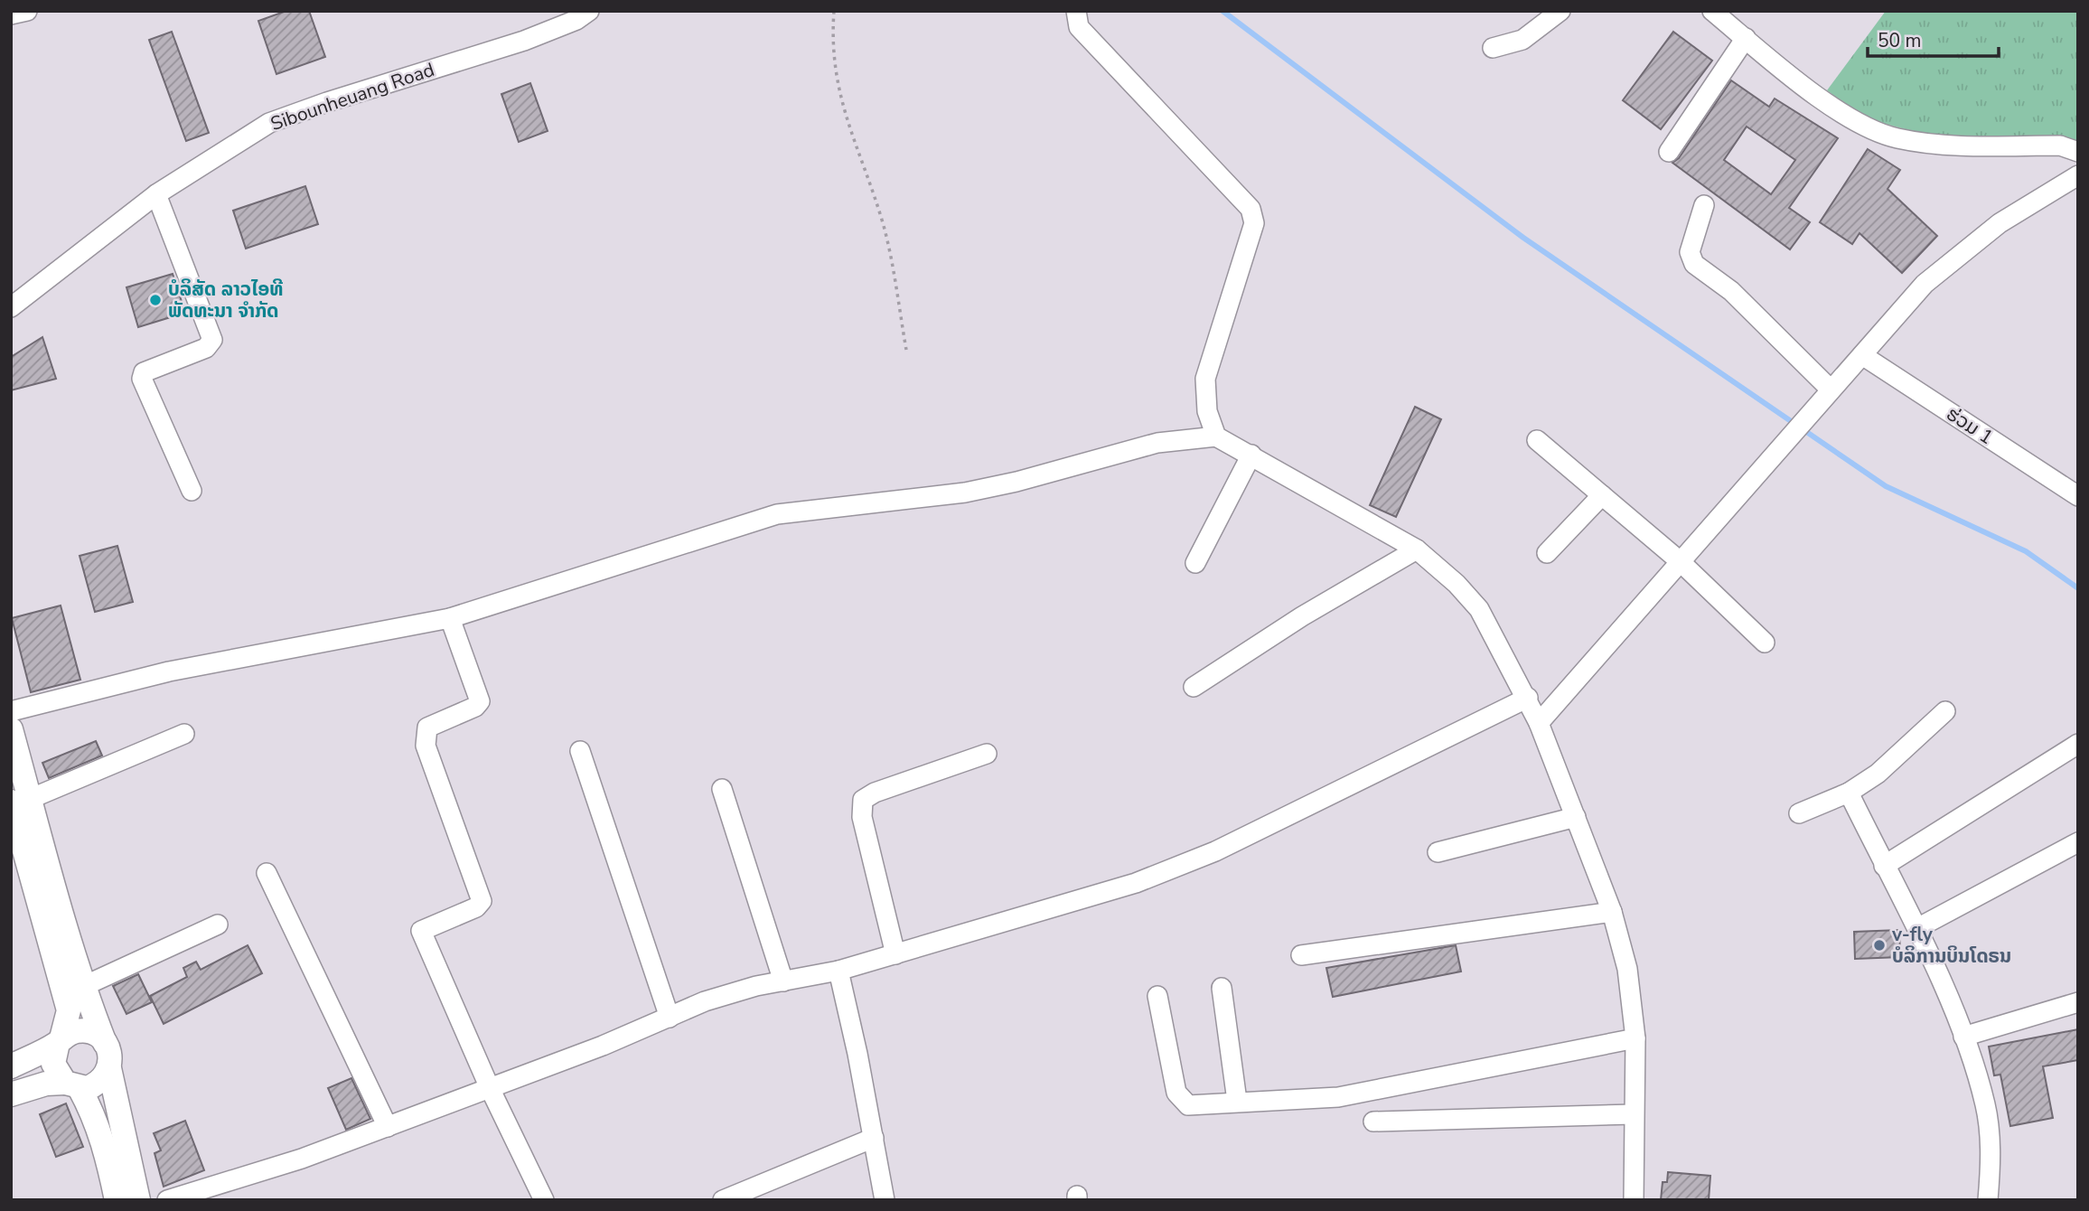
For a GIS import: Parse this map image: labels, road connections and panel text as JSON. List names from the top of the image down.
{
  "streets": {
    "street": ["Sibounheuang Road", "ຮ່ວມ 1"]
  },
  "places": ["ບໍລິສັດ ລາວໄອທີ ພັດທະນາ ຈຳກັດ", "v-fly ບໍລິການບິນໂດຣນ"],
  "scale_bar": "50 m"
}
